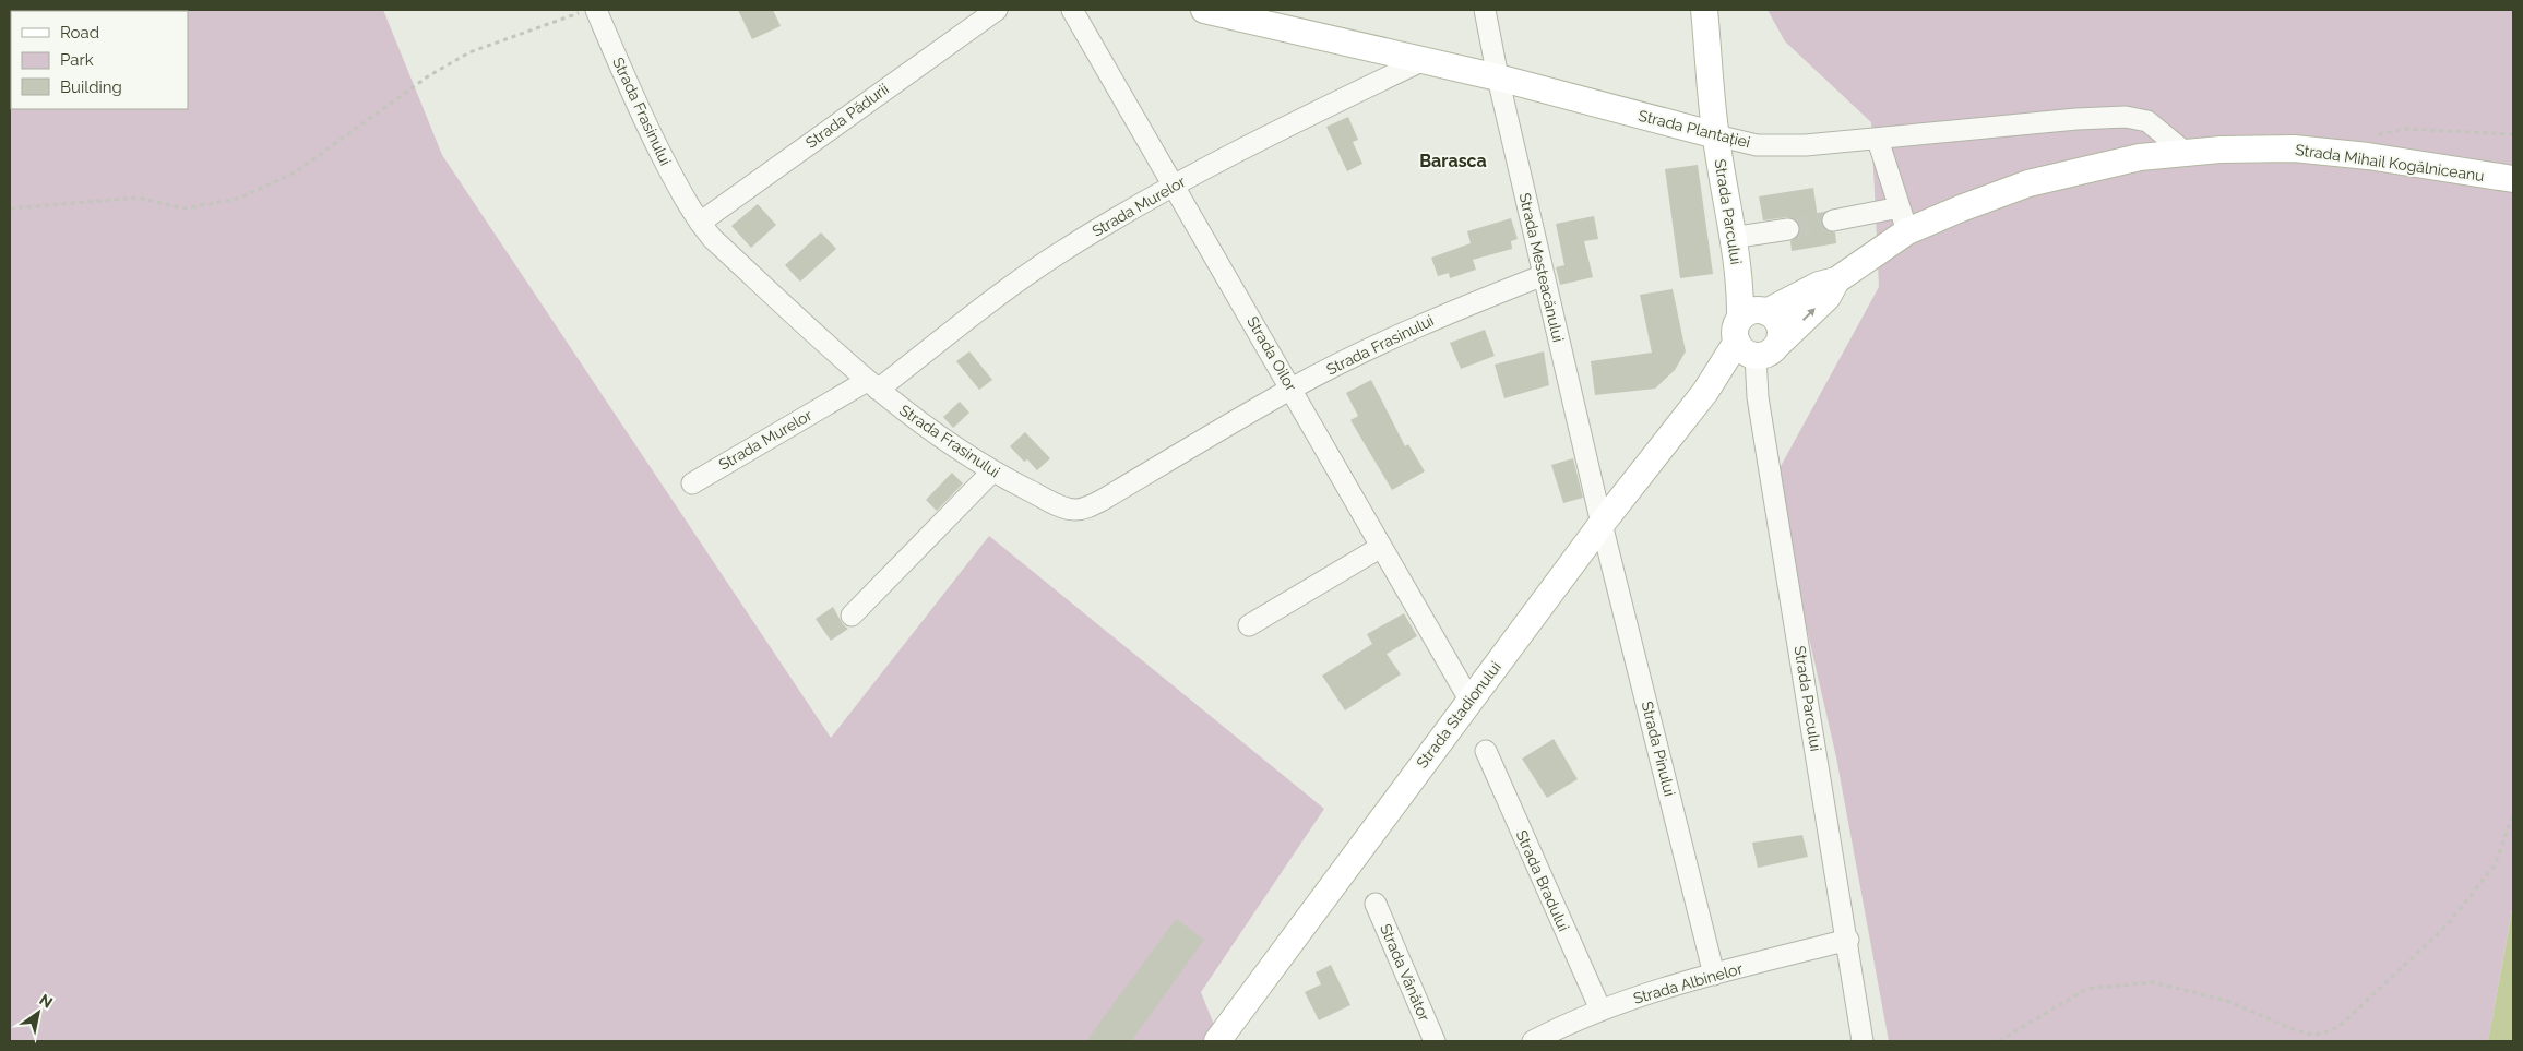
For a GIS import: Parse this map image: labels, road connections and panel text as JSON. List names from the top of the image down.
{
  "streets": {
    "main road": [
      "Strada Plantației",
      "Strada Mihail Kogălniceanu",
      "Strada Parcului",
      "Strada Stadionului"
    ],
    "street": [
      "Strada Frasinului",
      "Strada Pădurii",
      "Strada Murelor",
      "Strada Mesteacănului",
      "Strada Oilor",
      "Strada Pinului",
      "Strada Bradului",
      "Strada Vânător",
      "Strada Albinelor"
    ]
  },
  "crossings": [
    ["Strada Frasinului", "Strada Pădurii"],
    ["Strada Frasinului", "Strada Murelor"],
    ["Strada Frasinului", "Strada Mesteacănului"],
    ["Strada Frasinului", "Strada Oilor"],
    ["Strada Plantației", "Strada Mihail Kogălniceanu"],
    ["Strada Plantației", "Strada Murelor"],
    ["Strada Plantației", "Strada Parcului"],
    ["Strada Plantației", "Strada Mesteacănului"],
    ["Strada Mihail Kogălniceanu", "Strada Parcului"],
    ["Strada Mihail Kogălniceanu", "Strada Stadionului"],
    ["Strada Murelor", "Strada Oilor"],
    ["Strada Parcului", "Strada Stadionului"],
    ["Strada Parcului", "Strada Albinelor"],
    ["Strada Mesteacănului", "Strada Stadionului"],
    ["Strada Mesteacănului", "Strada Pinului"],
    ["Strada Oilor", "Strada Stadionului"],
    ["Strada Stadionului", "Strada Pinului"],
    ["Strada Pinului", "Strada Albinelor"],
    ["Strada Bradului", "Strada Albinelor"]
  ],
  "districts": ["Barasca"],
  "legend": ["Road", "Park", "Building"],
  "north": "top right"
}
